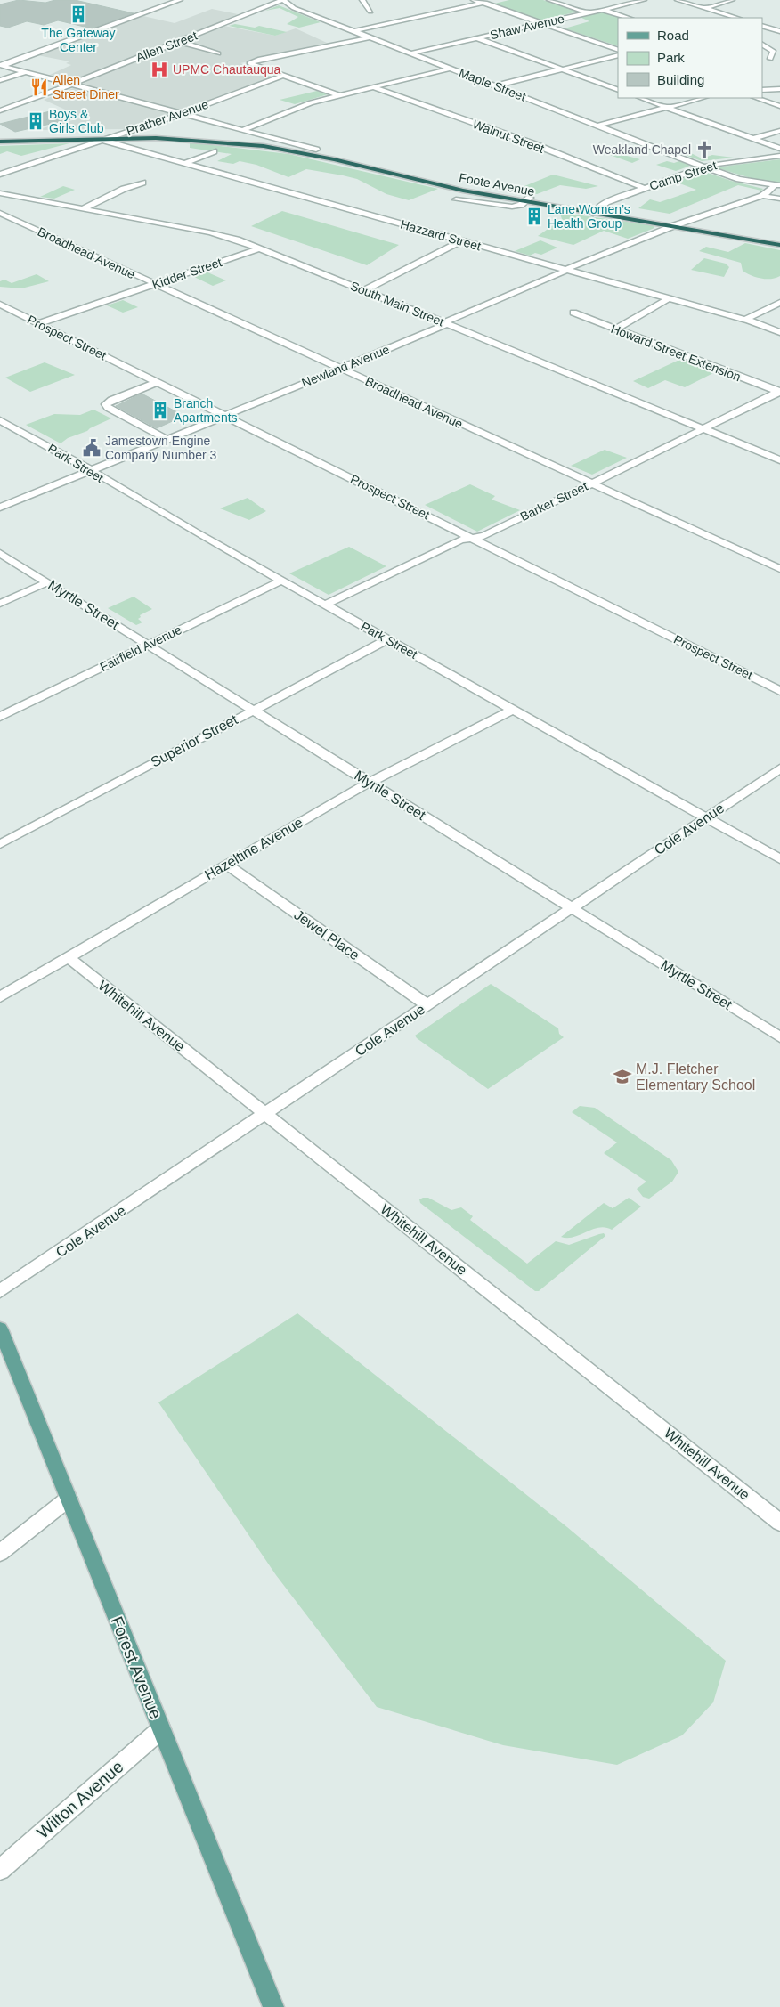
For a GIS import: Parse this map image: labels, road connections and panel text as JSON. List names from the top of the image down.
{
  "streets": {
    "highway": ["Foote Avenue"],
    "main road": ["Forest Avenue"],
    "street": [
      "Shaw Avenue",
      "Allen Street",
      "Maple Street",
      "Prather Avenue",
      "Walnut Street",
      "Camp Street",
      "Hazzard Street",
      "Broadhead Avenue",
      "Kidder Street",
      "South Main Street",
      "Prospect Street",
      "Howard Street Extension",
      "Newland Avenue",
      "Park Street",
      "Barker Street",
      "Myrtle Street",
      "Fairfield Avenue",
      "Superior Street",
      "Cole Avenue",
      "Hazeltine Avenue",
      "Jewel Place",
      "Whitehill Avenue",
      "Wilton Avenue"
    ]
  },
  "crossings": [
    ["Shaw Avenue", "Maple Street"],
    ["Allen Street", "Maple Street"],
    ["Allen Street", "Foote Avenue"],
    ["Maple Street", "Camp Street"],
    ["Prather Avenue", "Foote Avenue"],
    ["Prather Avenue", "Hazzard Street"],
    ["Walnut Street", "Camp Street"],
    ["Camp Street", "Foote Avenue"],
    ["Foote Avenue", "Hazzard Street"],
    ["Foote Avenue", "Newland Avenue"],
    ["Hazzard Street", "Newland Avenue"],
    ["Broadhead Avenue", "Kidder Street"],
    ["Broadhead Avenue", "Newland Avenue"],
    ["Broadhead Avenue", "Barker Street"],
    ["Kidder Street", "South Main Street"],
    ["Kidder Street", "Prospect Street"],
    ["South Main Street", "Newland Avenue"],
    ["South Main Street", "Barker Street"],
    ["Prospect Street", "Newland Avenue"],
    ["Prospect Street", "Barker Street"],
    ["Howard Street Extension", "Barker Street"],
    ["Newland Avenue", "Park Street"],
    ["Park Street", "Barker Street"],
    ["Park Street", "Fairfield Avenue"],
    ["Park Street", "Superior Street"],
    ["Park Street", "Cole Avenue"],
    ["Park Street", "Hazeltine Avenue"],
    ["Myrtle Street", "Fairfield Avenue"],
    ["Myrtle Street", "Superior Street"],
    ["Myrtle Street", "Cole Avenue"],
    ["Myrtle Street", "Hazeltine Avenue"],
    ["Cole Avenue", "Jewel Place"],
    ["Cole Avenue", "Whitehill Avenue"],
    ["Hazeltine Avenue", "Jewel Place"],
    ["Hazeltine Avenue", "Whitehill Avenue"],
    ["Forest Avenue", "Wilton Avenue"]
  ],
  "places": {
    "building": [
      "The Gateway Center",
      "Boys & Girls Club",
      "Lane Women’s Health Group",
      "Branch Apartments"
    ],
    "hospital": ["UPMC Chautauqua"],
    "restaurant": ["Allen Street Diner"],
    "church": ["Weakland Chapel"],
    "public building": ["Jamestown Engine Company Number 3"],
    "school or university": ["M.J. Fletcher Elementary School"]
  },
  "legend": ["Road", "Park", "Building"]
}
